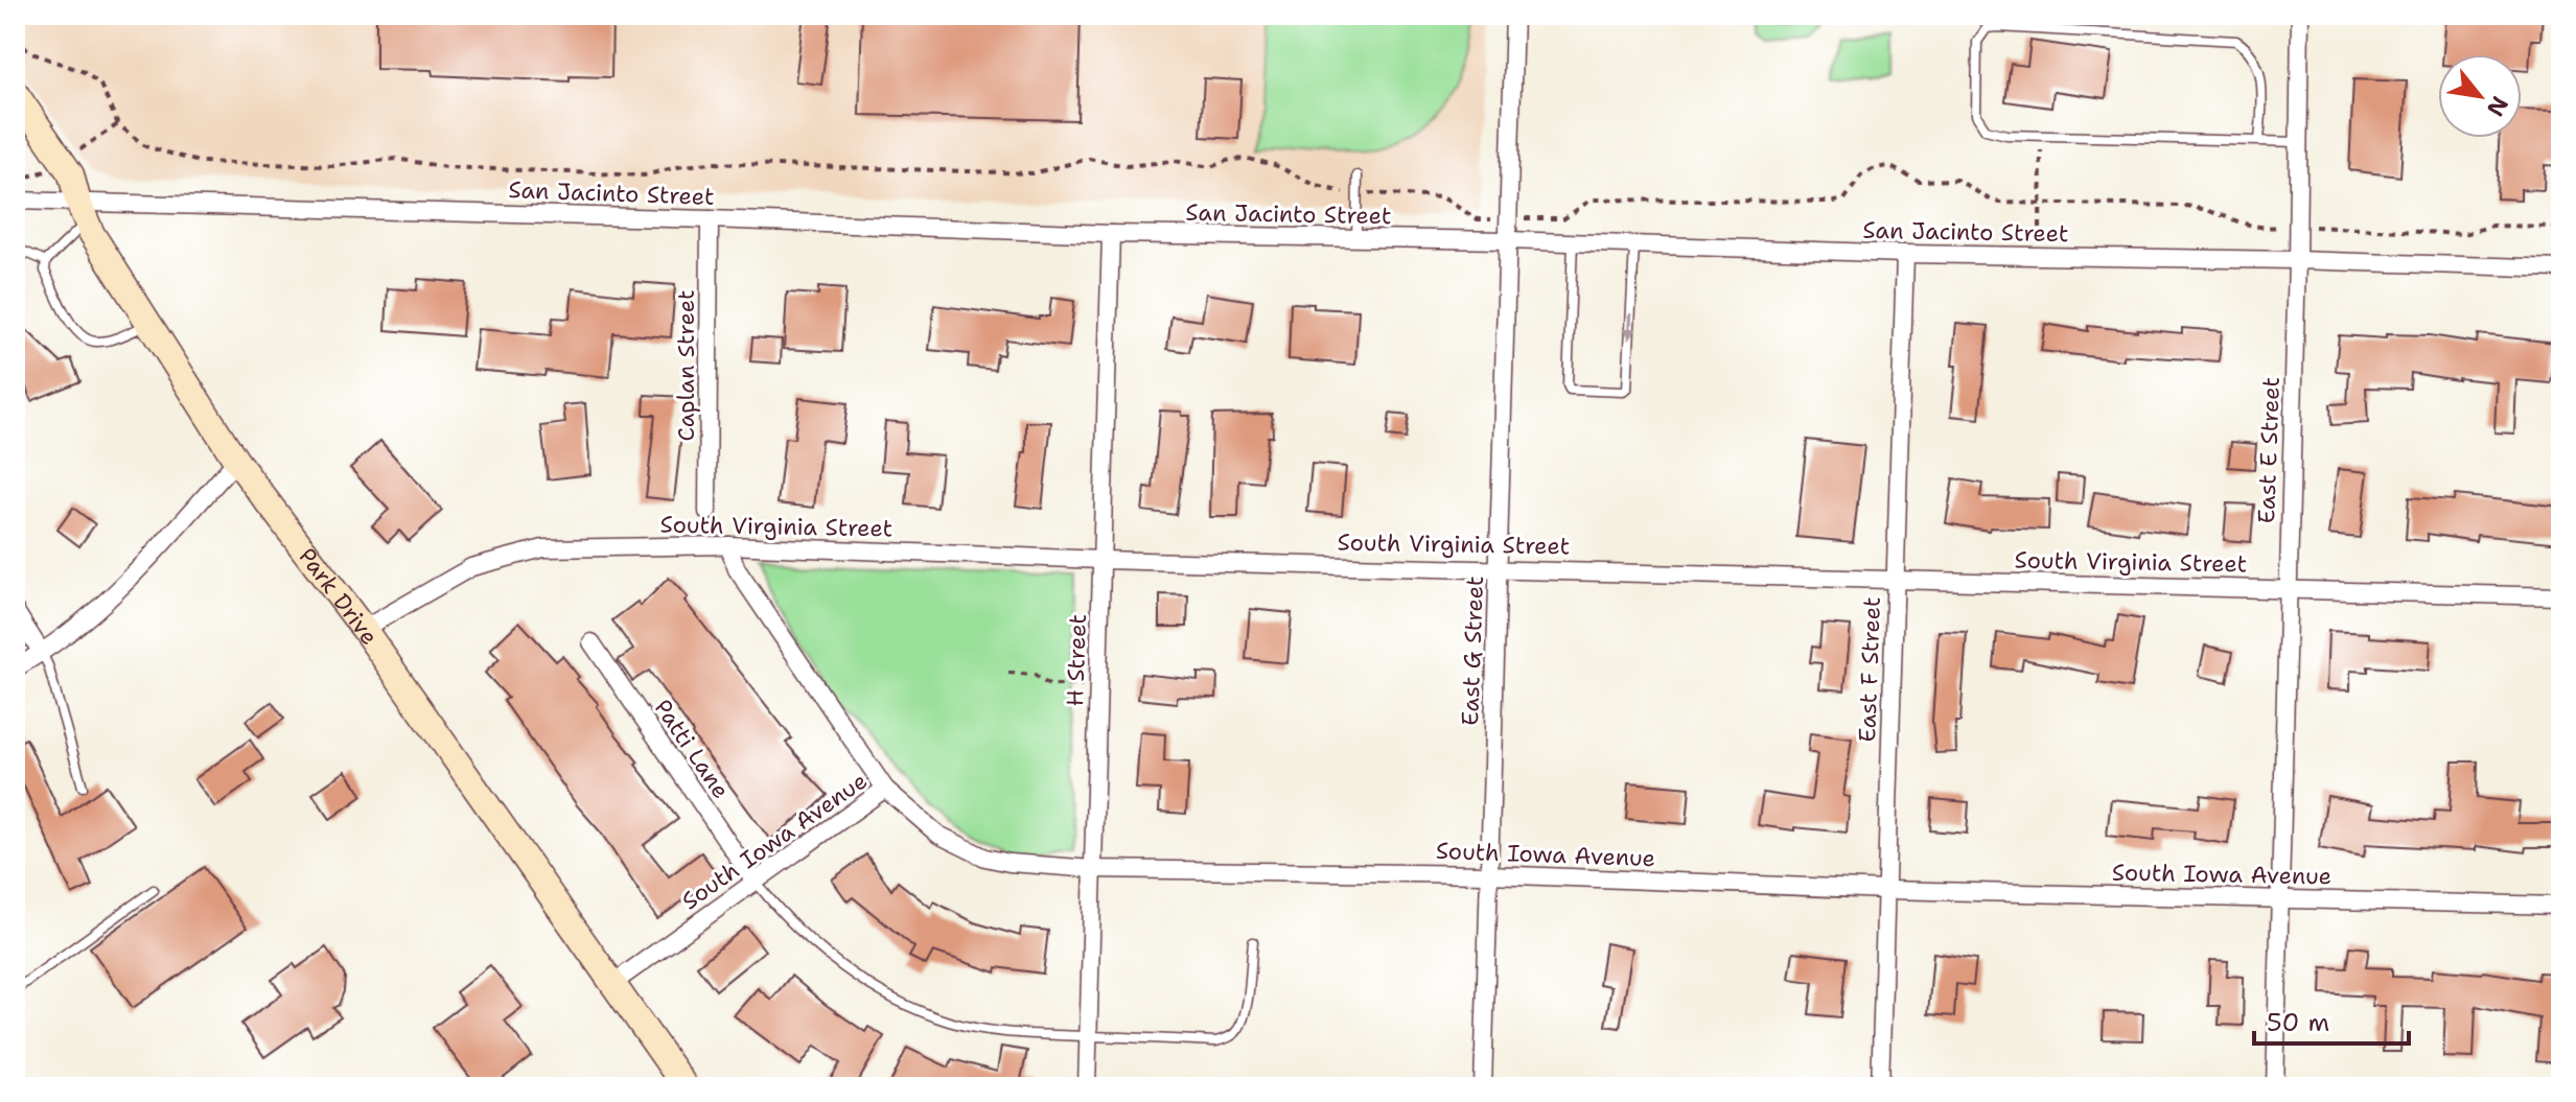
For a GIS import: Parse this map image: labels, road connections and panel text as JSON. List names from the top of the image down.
{
  "streets": {
    "street": [
      "San Jacinto Street",
      "Caplan Street",
      "East E Street",
      "South Virginia Street",
      "Park Drive",
      "East G Street",
      "H Street",
      "East F Street",
      "Patti Lane",
      "South Iowa Avenue"
    ]
  },
  "crossings": [
    ["San Jacinto Street", "Caplan Street"],
    ["San Jacinto Street", "East E Street"],
    ["San Jacinto Street", "Park Drive"],
    ["San Jacinto Street", "East G Street"],
    ["San Jacinto Street", "H Street"],
    ["San Jacinto Street", "East F Street"],
    ["East E Street", "South Virginia Street"],
    ["East E Street", "South Iowa Avenue"],
    ["South Virginia Street", "Park Drive"],
    ["South Virginia Street", "East G Street"],
    ["South Virginia Street", "H Street"],
    ["South Virginia Street", "East F Street"],
    ["Park Drive", "South Iowa Avenue"],
    ["East G Street", "South Iowa Avenue"],
    ["H Street", "South Iowa Avenue"],
    ["East F Street", "South Iowa Avenue"],
    ["Patti Lane", "South Iowa Avenue"]
  ],
  "scale_bar": "50 m",
  "north": "bottom right"
}
